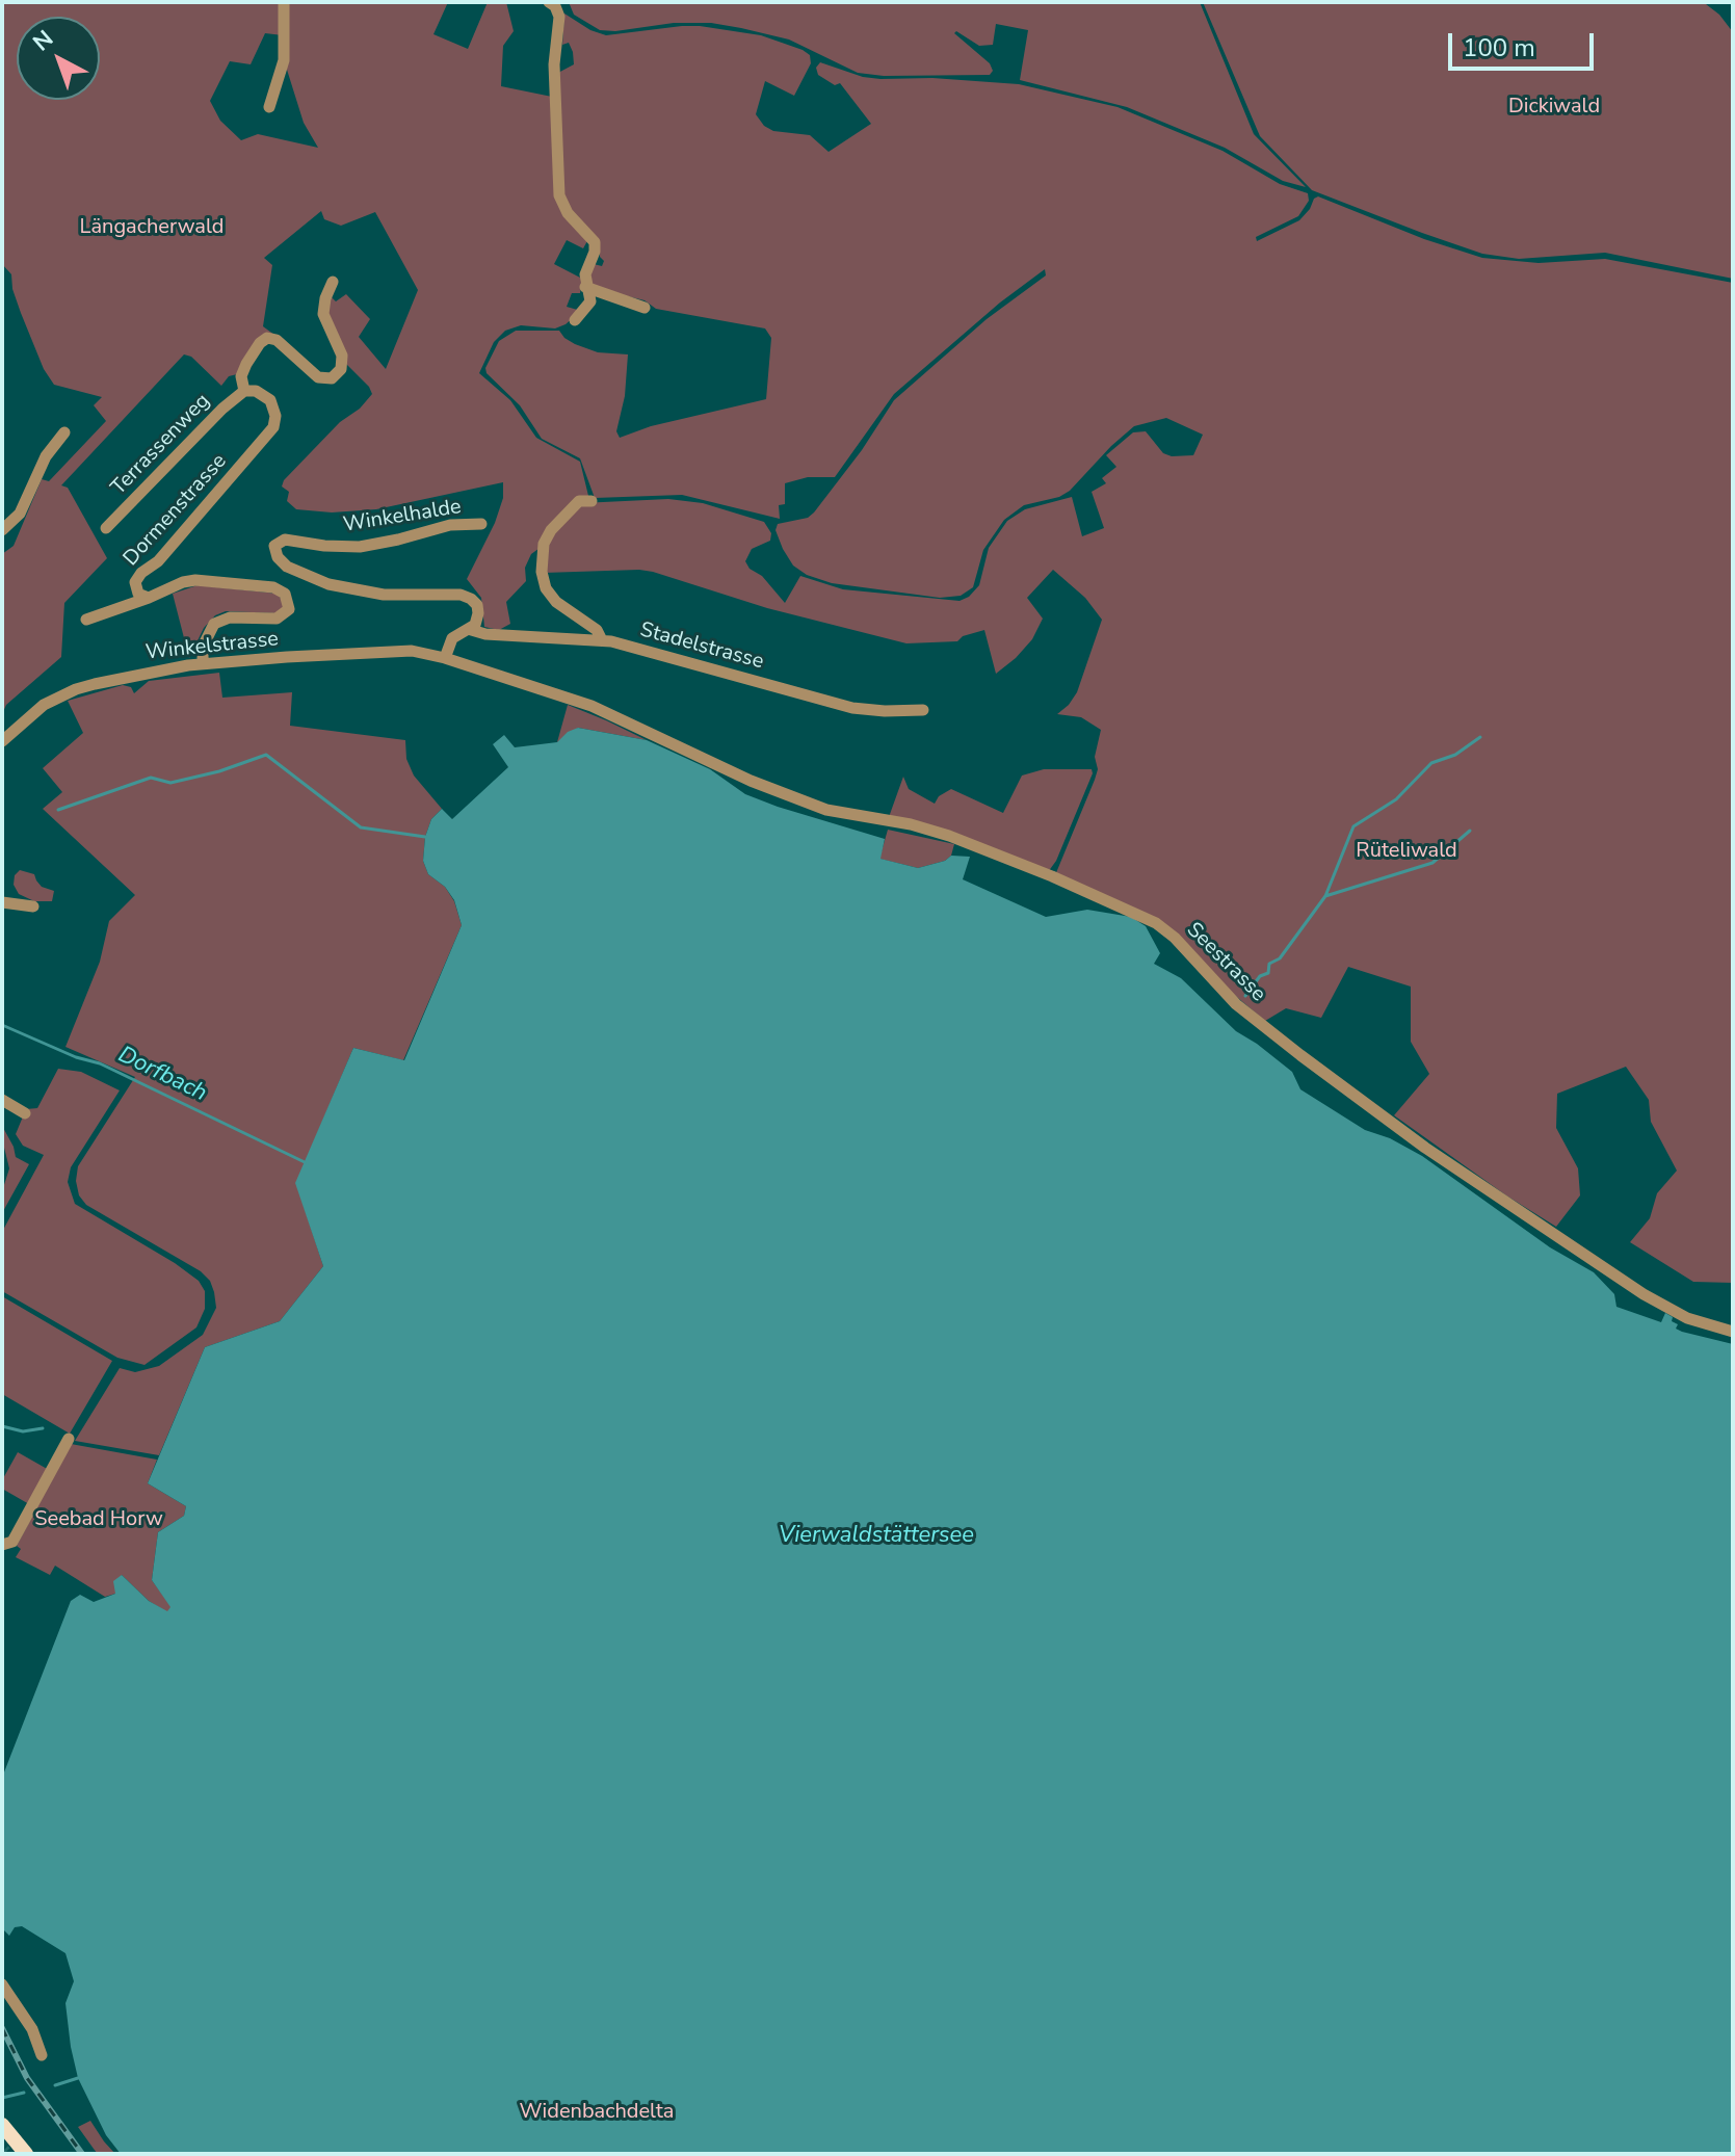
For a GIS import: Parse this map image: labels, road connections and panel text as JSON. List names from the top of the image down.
{
  "streets": {
    "street": [
      "Terrassenweg",
      "Dormenstrasse",
      "Winkelhalde",
      "Winkelstrasse",
      "Stadelstrasse",
      "Seestrasse"
    ]
  },
  "crossings": [
    ["Terrassenweg", "Dormenstrasse"],
    ["Dormenstrasse", "Winkelstrasse"],
    ["Winkelhalde", "Stadelstrasse"],
    ["Winkelstrasse", "Seestrasse"]
  ],
  "water": ["Dorfbach", "Vierwaldstättersee"],
  "parks": [
    "Dickiwald",
    "Längacherwald",
    "Rüteliwald",
    "Seebad Horw",
    "Widenbachdelta"
  ],
  "scale_bar": "100 m",
  "north": "top left"
}
